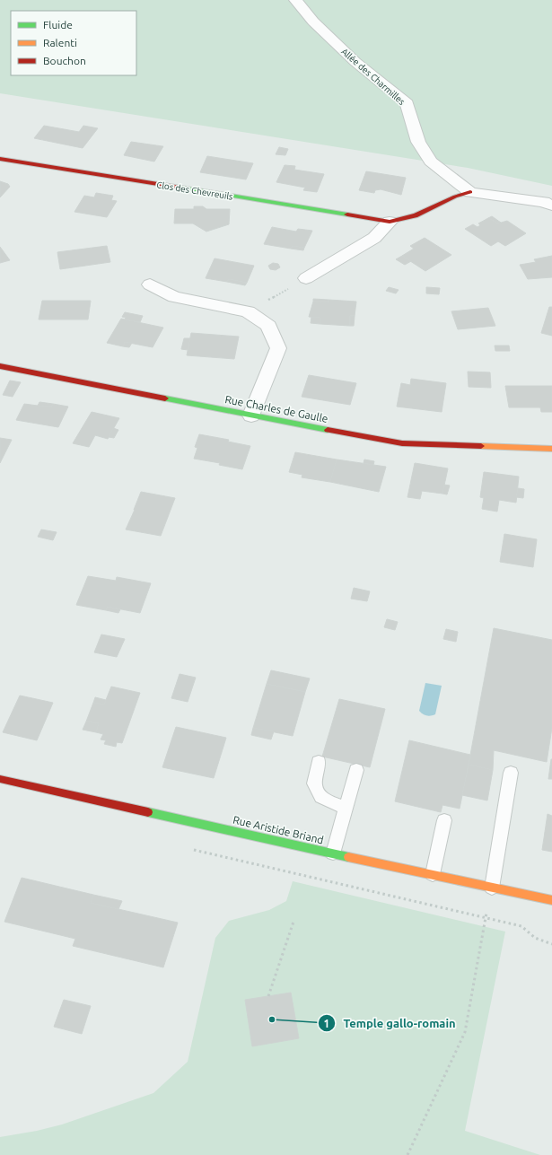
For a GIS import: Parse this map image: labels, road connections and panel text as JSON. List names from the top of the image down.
{
  "streets": {
    "street": [
      "Allée des Charmilles",
      "Clos des Chevreuils",
      "Rue Charles de Gaulle",
      "Rue Aristide Briand"
    ]
  },
  "crossings": [
    ["Allée des Charmilles", "Clos des Chevreuils"]
  ],
  "places": ["Temple gallo-romain"],
  "legend": ["Fluide", "Ralenti", "Bouchon"]
}
